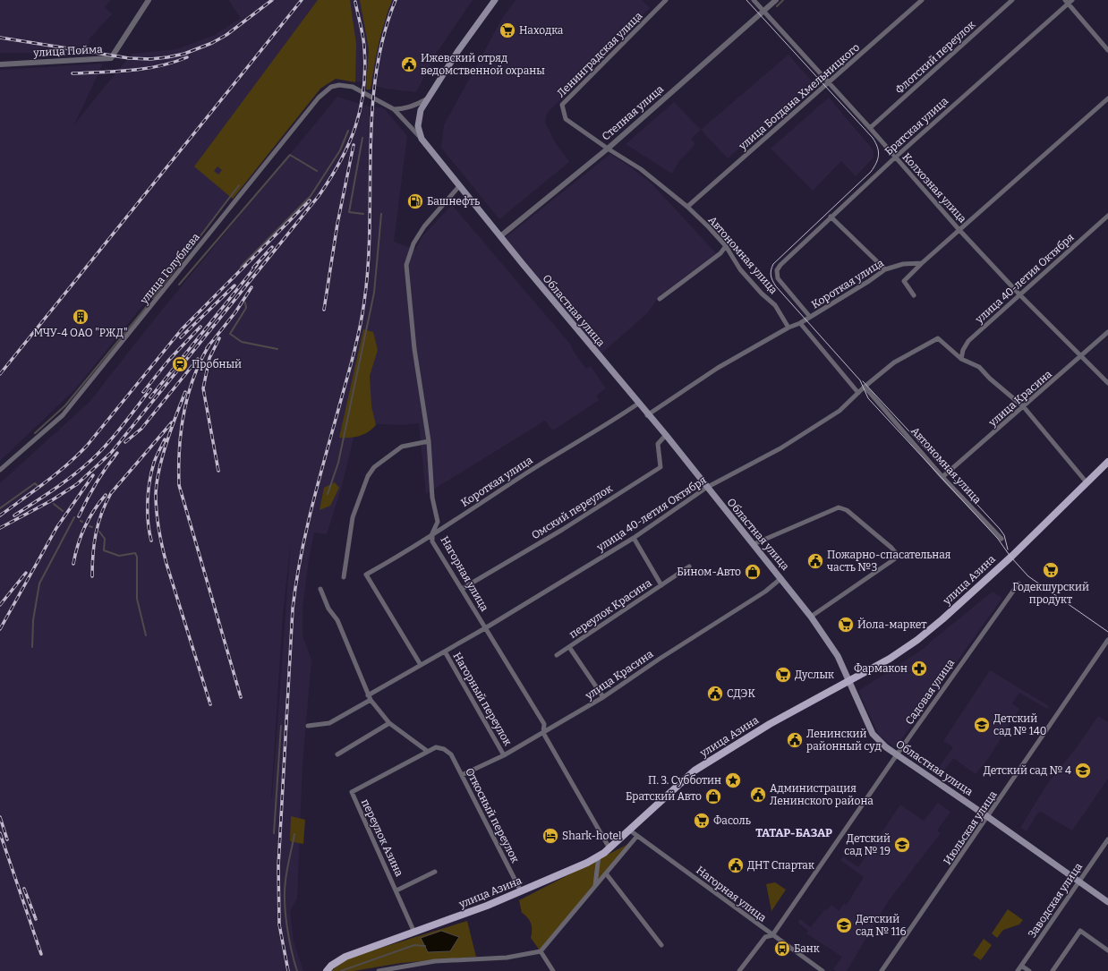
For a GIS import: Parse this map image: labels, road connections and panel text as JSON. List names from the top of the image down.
{
  "streets": {
    "main road": ["Областная улица", "улица Азина"],
    "street": [
      "улица Пойма",
      "Ленинградская улица",
      "Флотский переулок",
      "улица Богдана Хмельницкого",
      "Степная улица",
      "Братская улица",
      "Колхозная улица",
      "Автономная улица",
      "улица Голублева",
      "улица 40-летия Октября",
      "Короткая улица",
      "улица Красина",
      "Омский переулок",
      "Нагорная улица",
      "переулок Красина",
      "Садовая улица",
      "Нагорный переулок",
      "Откосный переулок",
      "Июльская улица",
      "переулок Азина",
      "Заводская улица"
    ]
  },
  "crossings": [
    ["Ленинградская улица", "Степная улица"],
    ["Ленинградская улица", "Автономная улица"],
    ["Флотский переулок", "Колхозная улица"],
    ["улица Богдана Хмельницкого", "Колхозная улица"],
    ["улица Богдана Хмельницкого", "Автономная улица"],
    ["Степная улица", "Колхозная улица"],
    ["Степная улица", "Автономная улица"],
    ["Степная улица", "Областная улица"],
    ["Братская улица", "Колхозная улица"],
    ["Братская улица", "Автономная улица"],
    ["Колхозная улица", "улица 40-летия Октября"],
    ["Колхозная улица", "улица Красина"],
    ["Автономная улица", "улица 40-летия Октября"],
    ["Автономная улица", "Короткая улица"],
    ["Автономная улица", "улица Красина"],
    ["улица 40-летия Октября", "Короткая улица"],
    ["улица 40-летия Октября", "Областная улица"],
    ["улица 40-летия Октября", "Нагорная улица"],
    ["улица 40-летия Октября", "переулок Красина"],
    ["улица 40-летия Октября", "Нагорный переулок"],
    ["Короткая улица", "Областная улица"],
    ["Короткая улица", "Нагорная улица"],
    ["Областная улица", "улица Красина"],
    ["Областная улица", "Омский переулок"],
    ["Областная улица", "Нагорная улица"],
    ["Областная улица", "улица Азина"],
    ["Областная улица", "Садовая улица"],
    ["Областная улица", "Июльская улица"],
    ["Областная улица", "Заводская улица"],
    ["улица Красина", "Нагорная улица"],
    ["улица Красина", "переулок Красина"],
    ["улица Красина", "Нагорный переулок"],
    ["улица Красина", "Откосный переулок"],
    ["Омский переулок", "Нагорная улица"],
    ["Нагорная улица", "улица Азина"],
    ["Нагорная улица", "Садовая улица"],
    ["улица Азина", "Откосный переулок"],
    ["улица Азина", "переулок Азина"],
    ["Откосный переулок", "переулок Азина"]
  ],
  "districts": ["ТАТАР-БАЗАР"],
  "places": {
    "supermarket": [
      "Находка",
      "Годекшурский продукт",
      "Йола-маркет",
      "Дуслык",
      "Фасоль"
    ],
    "public building": [
      "Ижевский отряд ведомственной охраны",
      "Пожарно-спасательная часть №3",
      "СДЭК",
      "Ленинский районный суд",
      "Администрация Ленинского района",
      "ДНТ Спартак"
    ],
    "fuel station": ["Башнефть"],
    "building": ["МЧУ-4 ОАО \"РЖД\""],
    "station": ["Пробный"],
    "shop": ["Бином-Авто", "Братский Авто"],
    "pharmacy": ["Фармакон"],
    "school or university": [
      "Детский сад № 140",
      "Детский сад № 4",
      "Детский сад № 19",
      "Детский сад № 116"
    ],
    "place": ["П. З. Субботин"],
    "hotel": ["Shark-hotel"],
    "bus stop": ["Банк"]
  }
}
